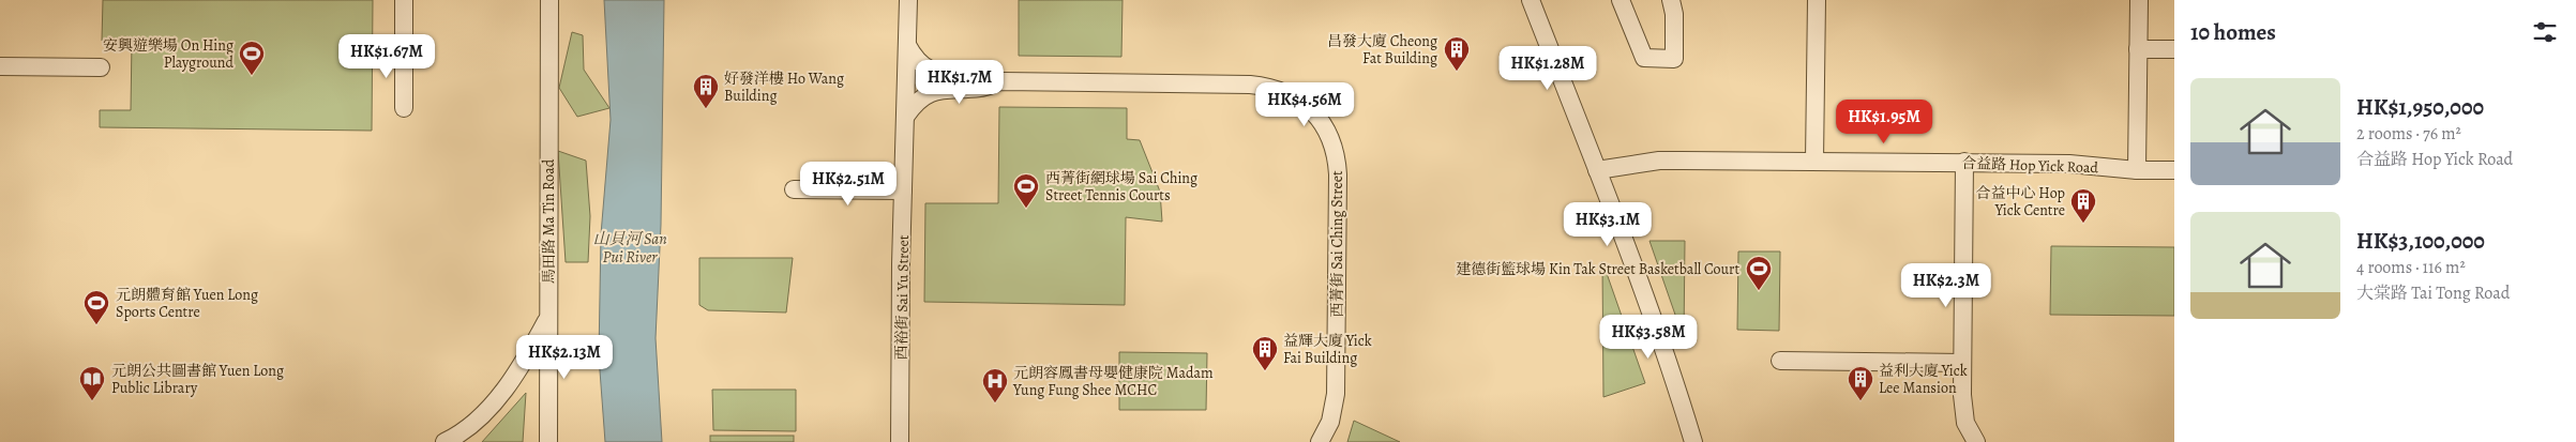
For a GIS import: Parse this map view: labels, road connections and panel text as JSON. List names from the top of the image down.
{
  "streets": {
    "street": [
      "合益路 Hop Yick Road",
      "馬田路 Ma Tin Road",
      "西菁街 Sai Ching Street",
      "西裕街 Sai Yu Street"
    ]
  },
  "crossings": [
    ["西菁街 Sai Ching Street", "西裕街 Sai Yu Street"]
  ],
  "water": ["山貝河 San Pui River"],
  "places": {
    "building": [
      "昌發大廈 Cheong Fat Building",
      "好發洋樓 Ho Wang Building",
      "合益中心 Hop Yick Centre",
      "益輝大廈 Yick Fai Building",
      "益利大廈 Yick Lee Mansion"
    ],
    "sports": [
      "安興遊樂場 On Hing Playground",
      "西菁街網球場 Sai Ching Street Tennis Courts",
      "建德街籃球場 Kin Tak Street Basketball Court",
      "元朗體育館 Yuen Long Sports Centre"
    ],
    "library": ["元朗公共圖書館 Yuen Long Public Library"],
    "hospital": ["元朗容鳳書母嬰健康院 Madam Yung Fung Shee MCHC"]
  },
  "page": {
    "heading": "10 homes",
    "price": [
      "HK$1.67M",
      "HK$1.28M",
      "HK$1.7M",
      "HK$4.56M",
      "HK$1.95M",
      "HK$2.51M",
      "HK$3.1M",
      "HK$2.3M",
      "HK$3.58M",
      "HK$2.13M"
    ],
    "list": [
      {
        "name": "HK$1,950,000",
        "note": "2 rooms · 76 m² · 合益路 Hop Yick Road"
      },
      {
        "name": "HK$3,100,000",
        "note": "4 rooms · 116 m² · 大棠路 Tai Tong Road"
      }
    ]
  }
}
